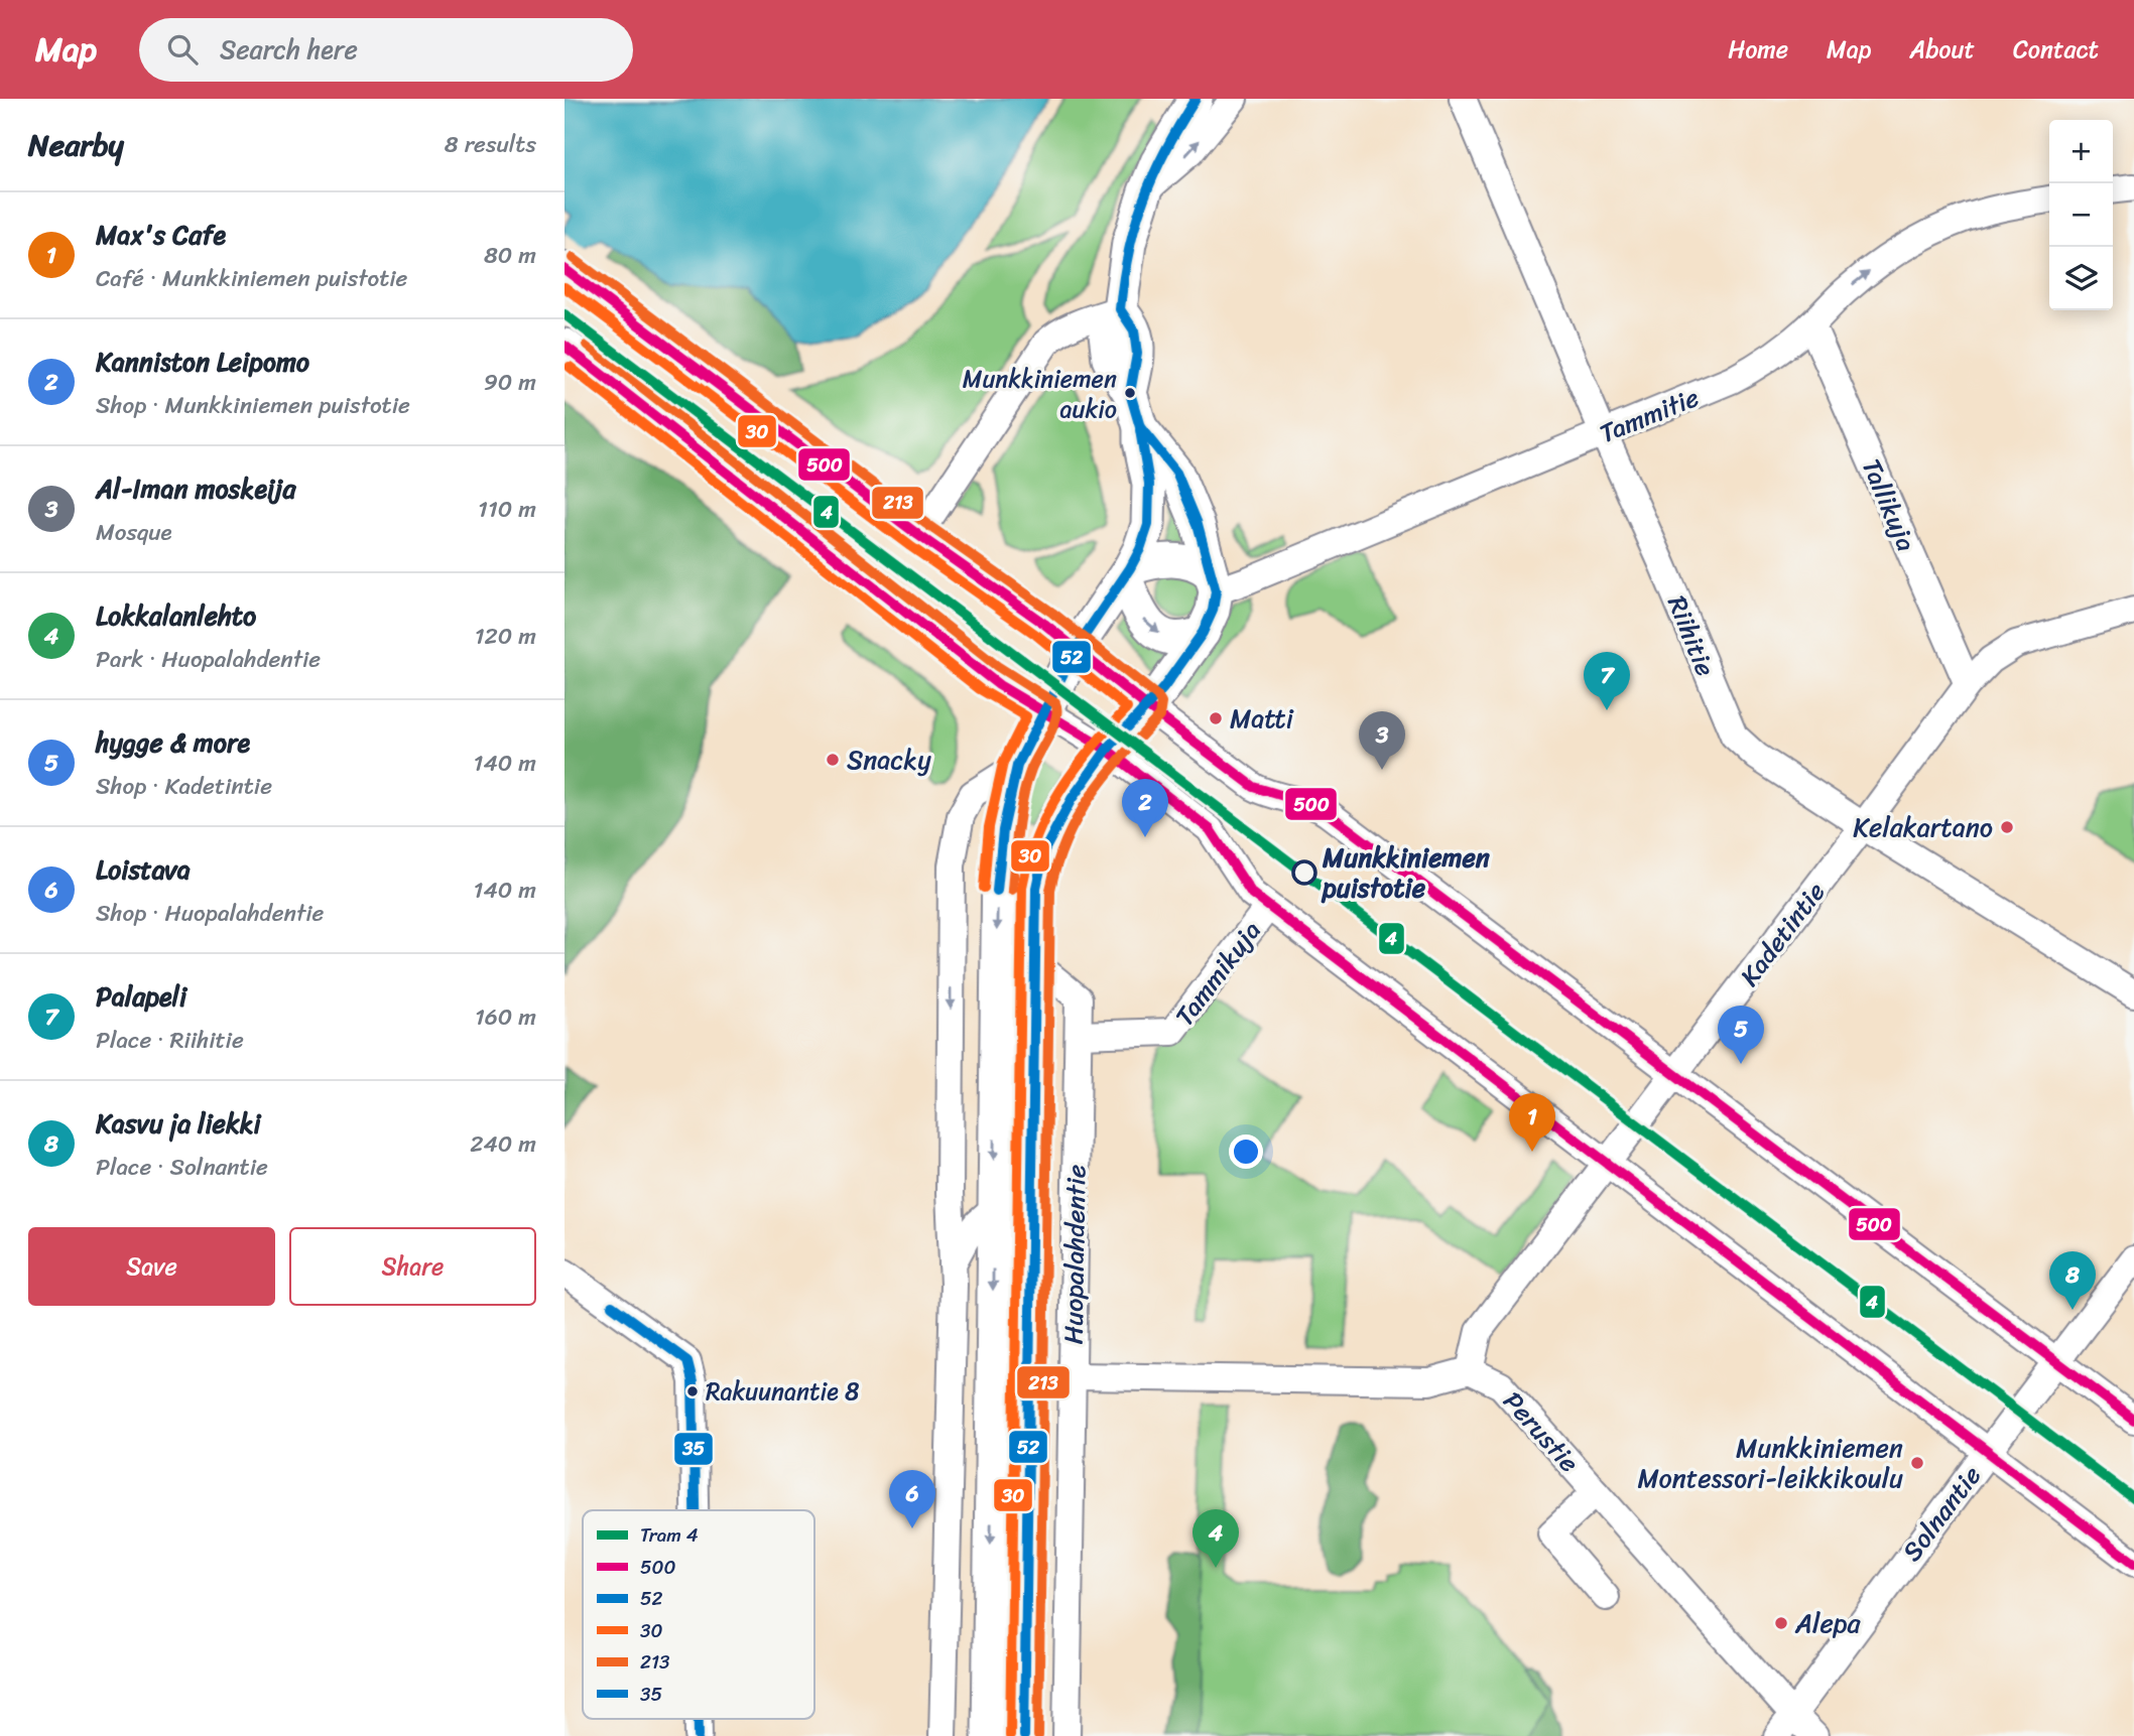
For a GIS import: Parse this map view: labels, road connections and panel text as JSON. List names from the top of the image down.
{
  "streets": {
    "main road": ["Huopalahdentie"],
    "street": [
      "Tammitie",
      "Tallikuja",
      "Riihitie",
      "Kadetintie",
      "Tammikuja",
      "Perustie",
      "Solnantie"
    ]
  },
  "crossings": [
    ["Tammitie", "Tallikuja"],
    ["Tammitie", "Riihitie"],
    ["Tammitie", "Huopalahdentie"],
    ["Tallikuja", "Kadetintie"],
    ["Riihitie", "Kadetintie"],
    ["Kadetintie", "Perustie"],
    ["Tammikuja", "Huopalahdentie"],
    ["Perustie", "Solnantie"]
  ],
  "places": [
    "Munkkiniemen aukio",
    "Matti",
    "Snacky",
    "Kelakartano",
    "Munkkiniemen puistotie",
    "Rakuunantie 8",
    "Munkkiniemen Montessori-leikkikoulu",
    "Alepa"
  ],
  "lines": [
    "transit line 52",
    "transit line 213",
    "transit line 500",
    "transit line 30",
    "tram line 4",
    "transit line 35"
  ],
  "legend": [
    "Tram 4",
    "500",
    "52",
    "30",
    "213",
    "35"
  ],
  "page": {
    "header": "Map",
    "search": "Search here",
    "nav": [
      "Home",
      "Map",
      "About",
      "Contact"
    ],
    "heading": ["Nearby", "8 results"],
    "map_buttons": ["+", "−"],
    "list": [
      {
        "mark": "1",
        "name": "Max's Cafe",
        "note": "Café · Munkkiniemen puistotie",
        "value": "80 m"
      },
      {
        "mark": "2",
        "name": "Kanniston Leipomo",
        "note": "Shop · Munkkiniemen puistotie",
        "value": "90 m"
      },
      {
        "mark": "3",
        "name": "Al-Iman moskeija",
        "note": "Mosque",
        "value": "110 m"
      },
      {
        "mark": "4",
        "name": "Lokkalanlehto",
        "note": "Park · Huopalahdentie",
        "value": "120 m"
      },
      {
        "mark": "5",
        "name": "hygge & more",
        "note": "Shop · Kadetintie",
        "value": "140 m"
      },
      {
        "mark": "6",
        "name": "Loistava",
        "note": "Shop · Huopalahdentie",
        "value": "140 m"
      },
      {
        "mark": "7",
        "name": "Palapeli",
        "note": "Place · Riihitie",
        "value": "160 m"
      },
      {
        "mark": "8",
        "name": "Kasvu ja liekki",
        "note": "Place · Solnantie",
        "value": "240 m"
      }
    ],
    "pins": [
      "7",
      "3",
      "2",
      "5",
      "1",
      "8",
      "6",
      "4"
    ],
    "buttons": ["Save", "Share"]
  }
}
